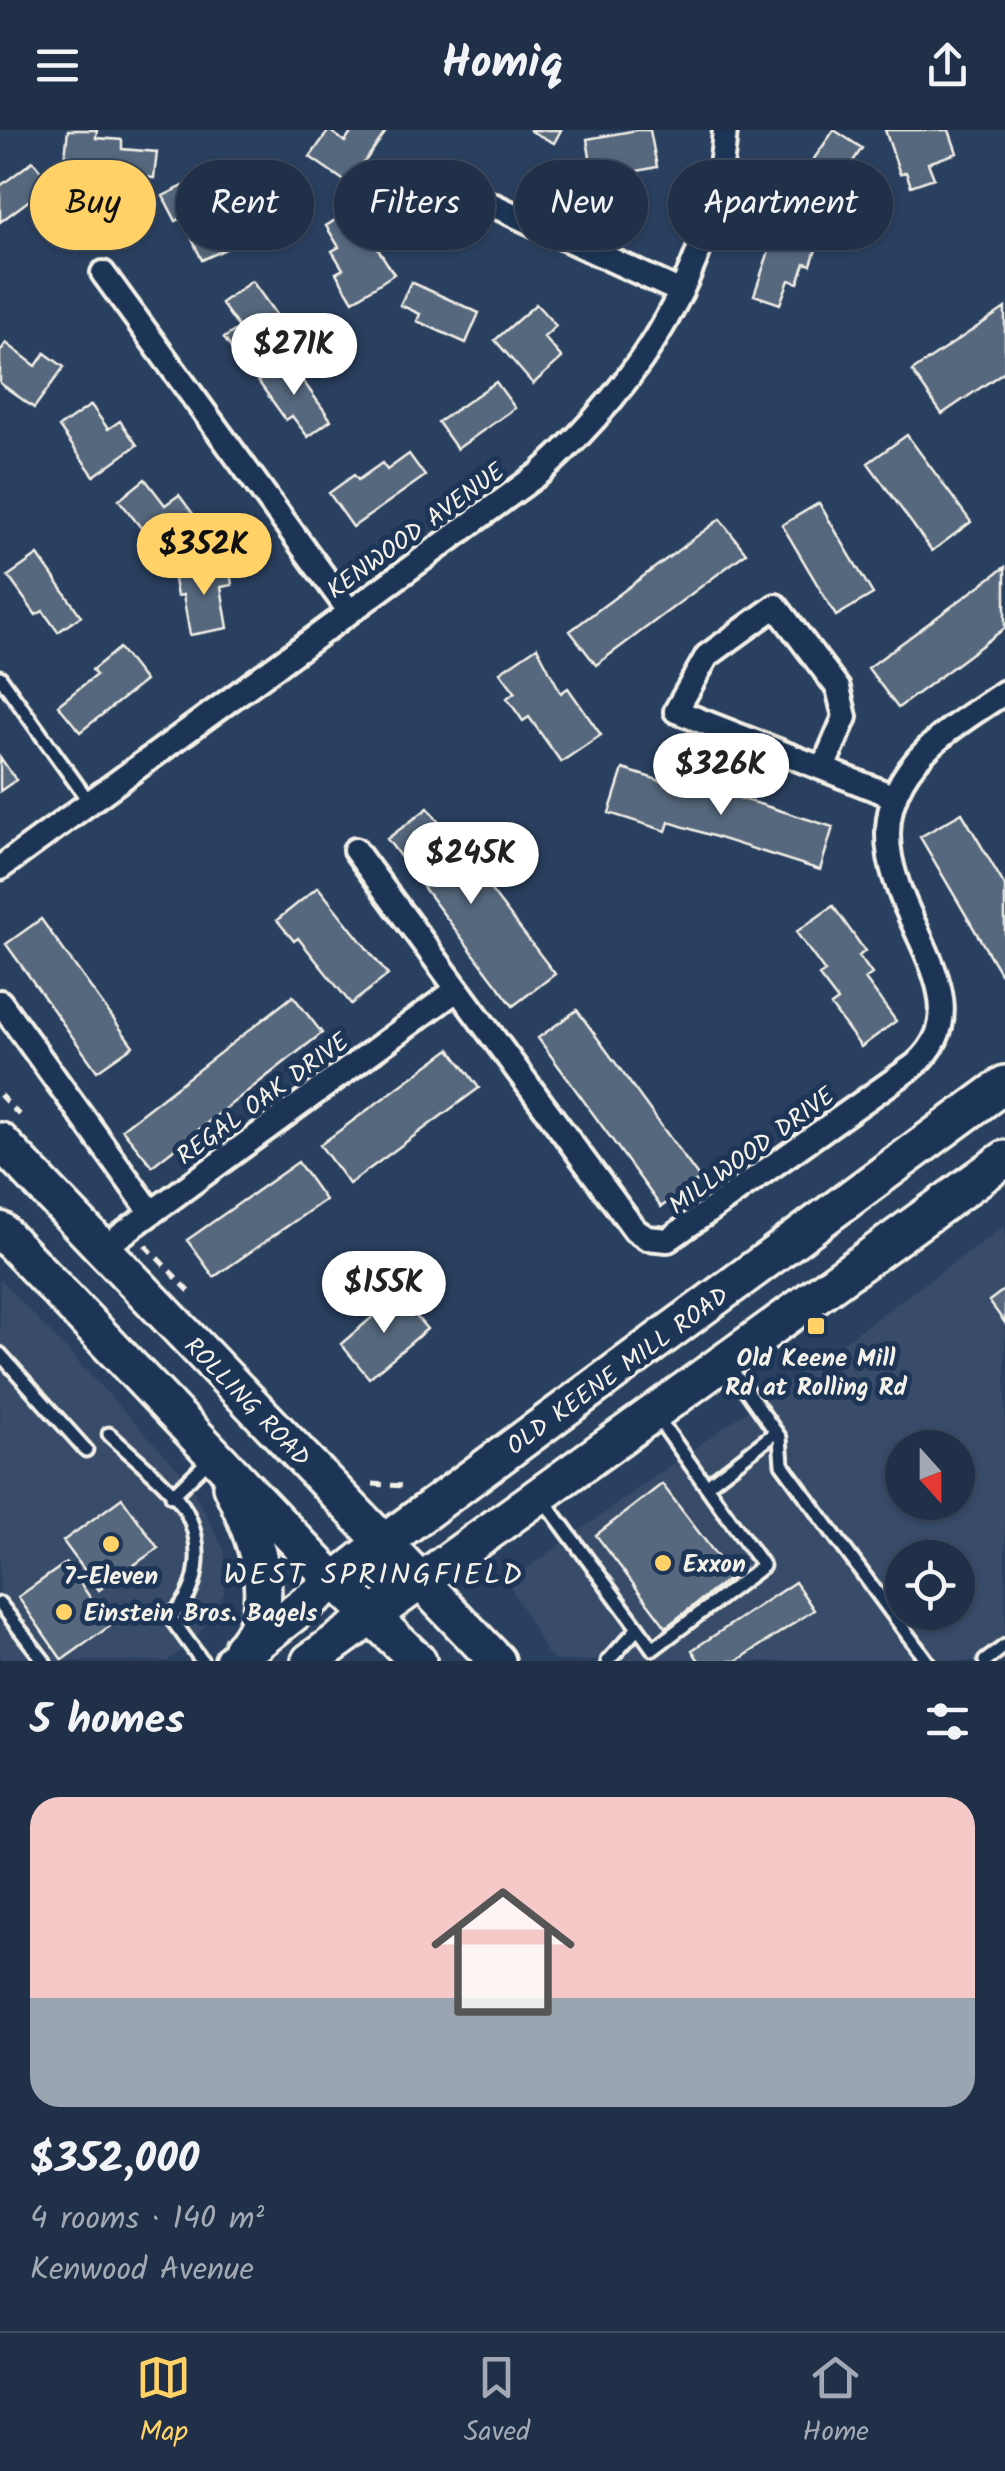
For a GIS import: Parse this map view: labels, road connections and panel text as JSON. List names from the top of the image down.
{
  "streets": {
    "main road": ["OLD KEENE MILL ROAD", "ROLLING ROAD"],
    "street": ["KENWOOD AVENUE", "REGAL OAK DRIVE", "MILLWOOD DRIVE"]
  },
  "crossings": [
    ["REGAL OAK DRIVE", "MILLWOOD DRIVE"],
    ["REGAL OAK DRIVE", "ROLLING ROAD"],
    ["OLD KEENE MILL ROAD", "ROLLING ROAD"]
  ],
  "districts": ["WEST SPRINGFIELD"],
  "places": {
    "transit": ["Old Keene Mill Rd at Rolling Rd"],
    "other": ["7-Eleven", "Exxon", "Einstein Bros. Bagels"]
  },
  "north": "bottom",
  "page": {
    "header": "Homiq",
    "chip": [
      "Buy",
      "Rent",
      "Filters",
      "New",
      "Apartment"
    ],
    "price": [
      "$271K",
      "$352K",
      "$326K",
      "$245K",
      "$155K"
    ],
    "heading": "5 homes",
    "list": [
      {
        "name": "$352,000",
        "note": "4 rooms · 140 m² · Kenwood Avenue"
      }
    ],
    "tabs": ["Map", "Saved", "Home"]
  }
}
